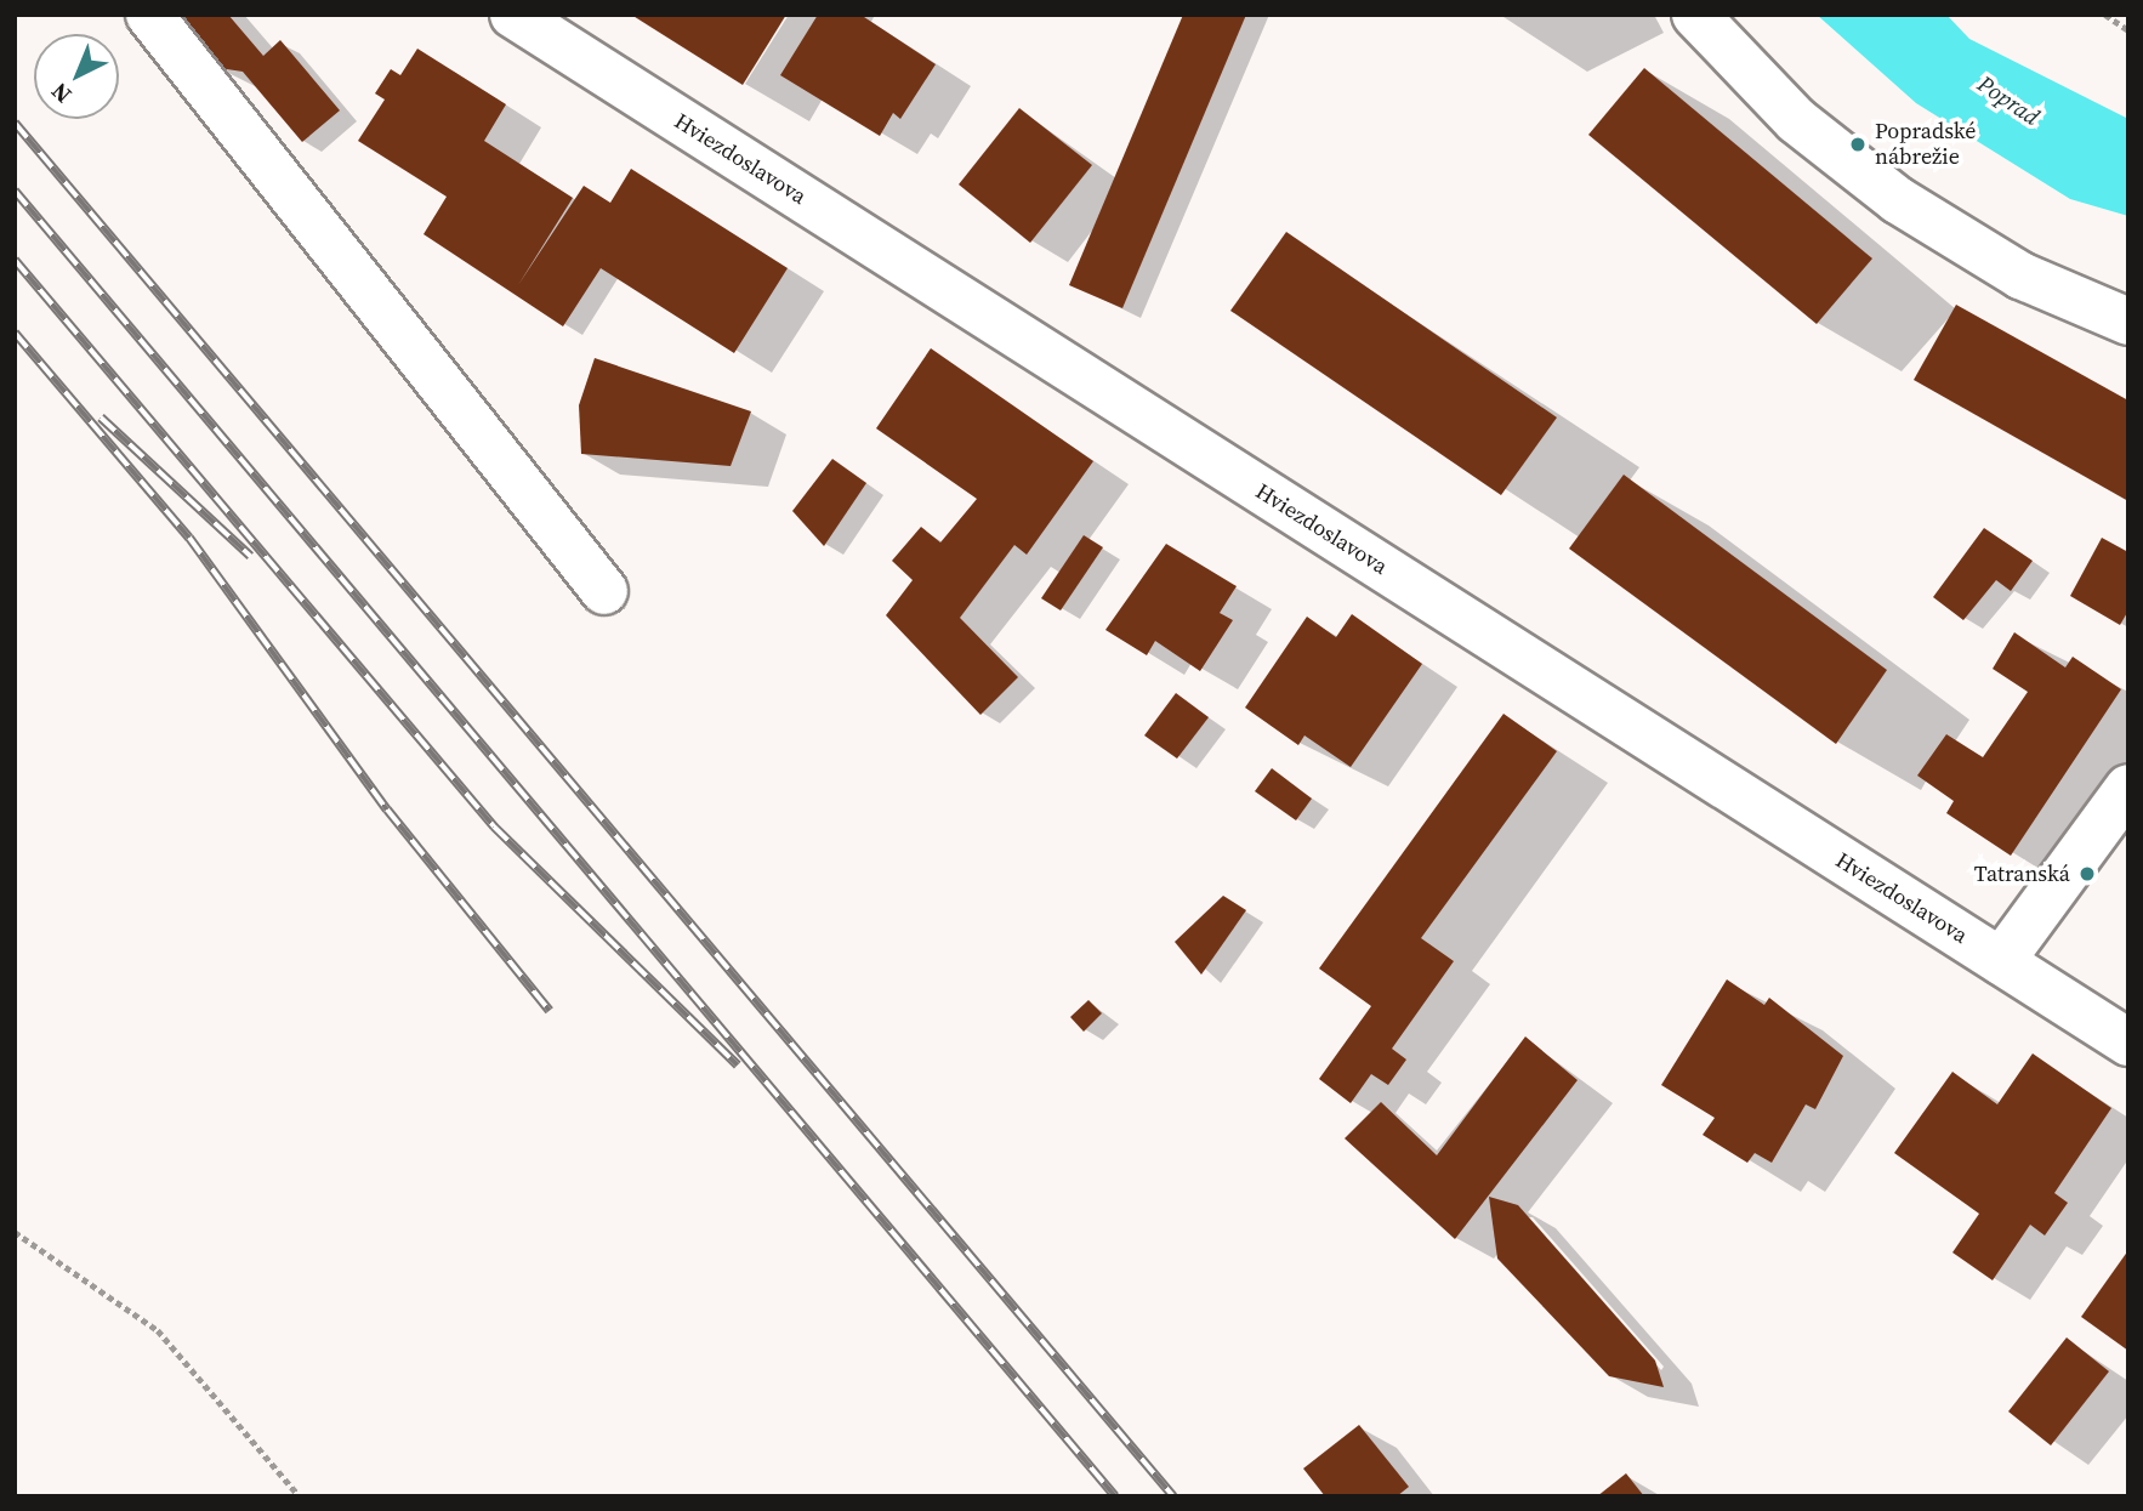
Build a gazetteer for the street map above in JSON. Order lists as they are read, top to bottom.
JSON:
{
  "streets": {
    "street": ["Hviezdoslavova"]
  },
  "water": ["Poprad"],
  "places": ["Popradské nábrežie", "Tatranská"],
  "north": "bottom left"
}
